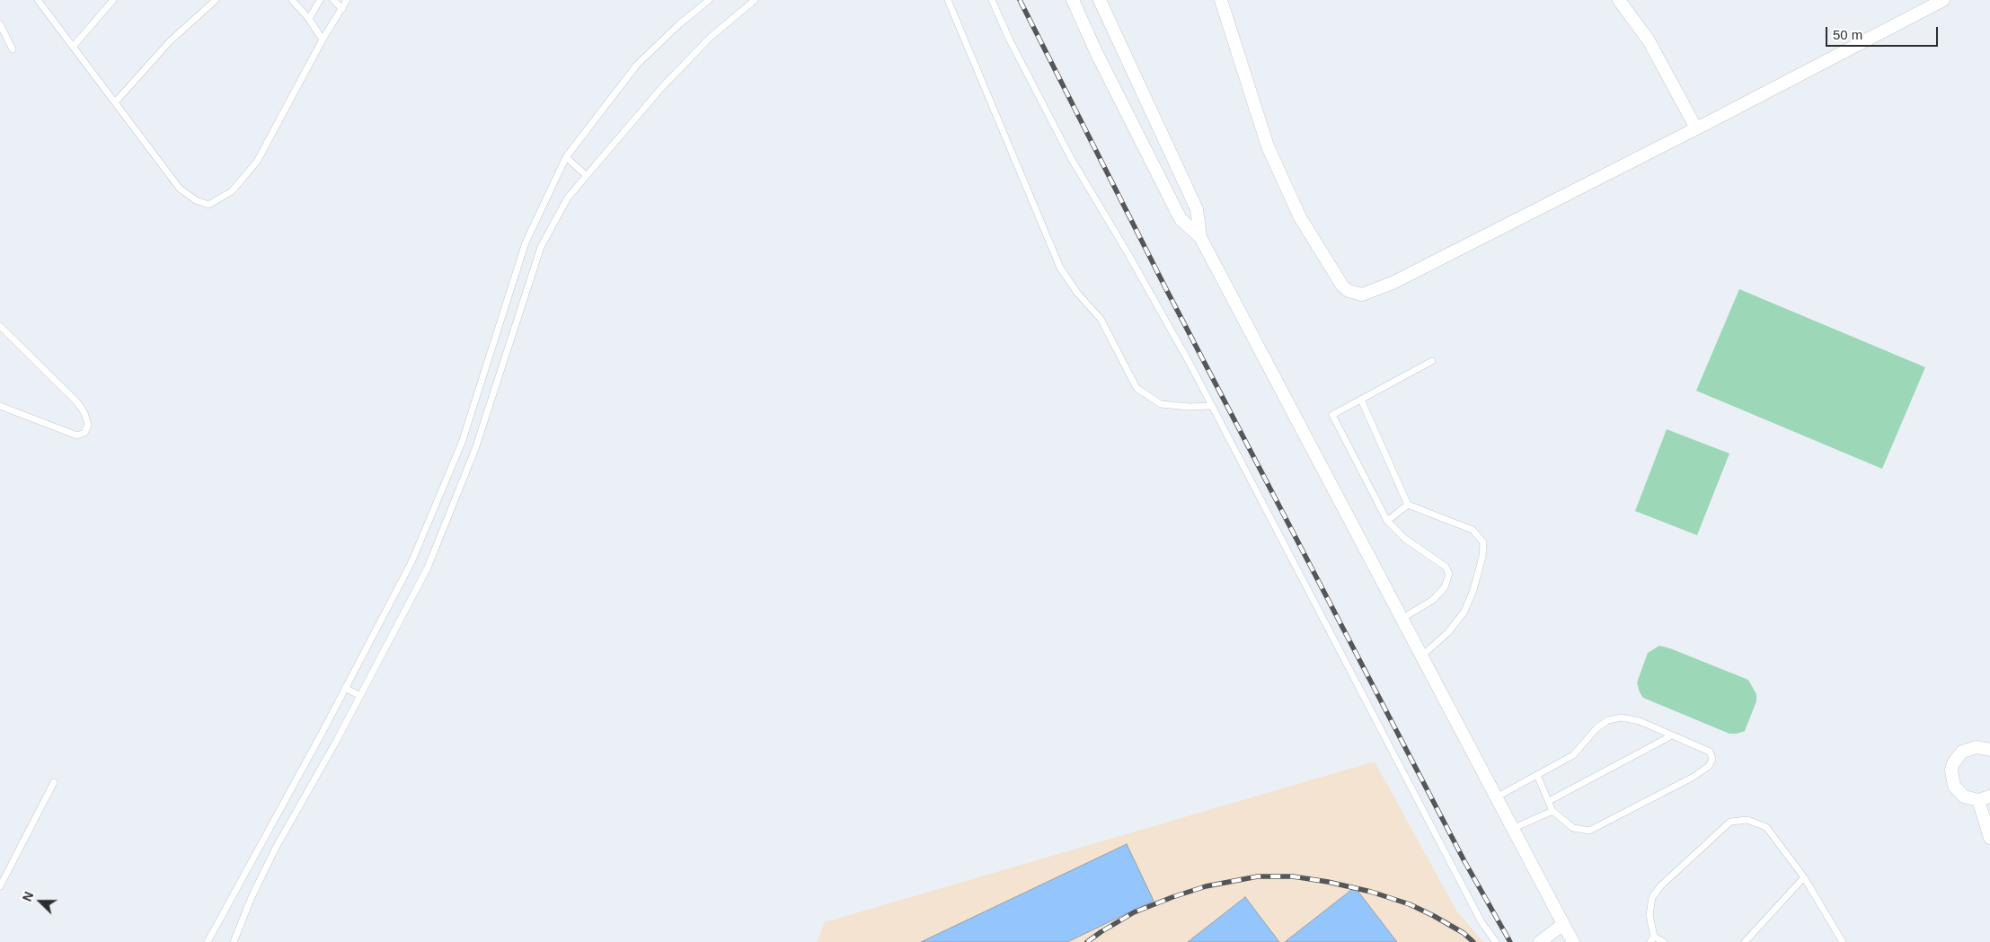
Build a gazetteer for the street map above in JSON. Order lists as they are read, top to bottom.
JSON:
{
  "scale_bar": "50 m",
  "north": "left"
}
